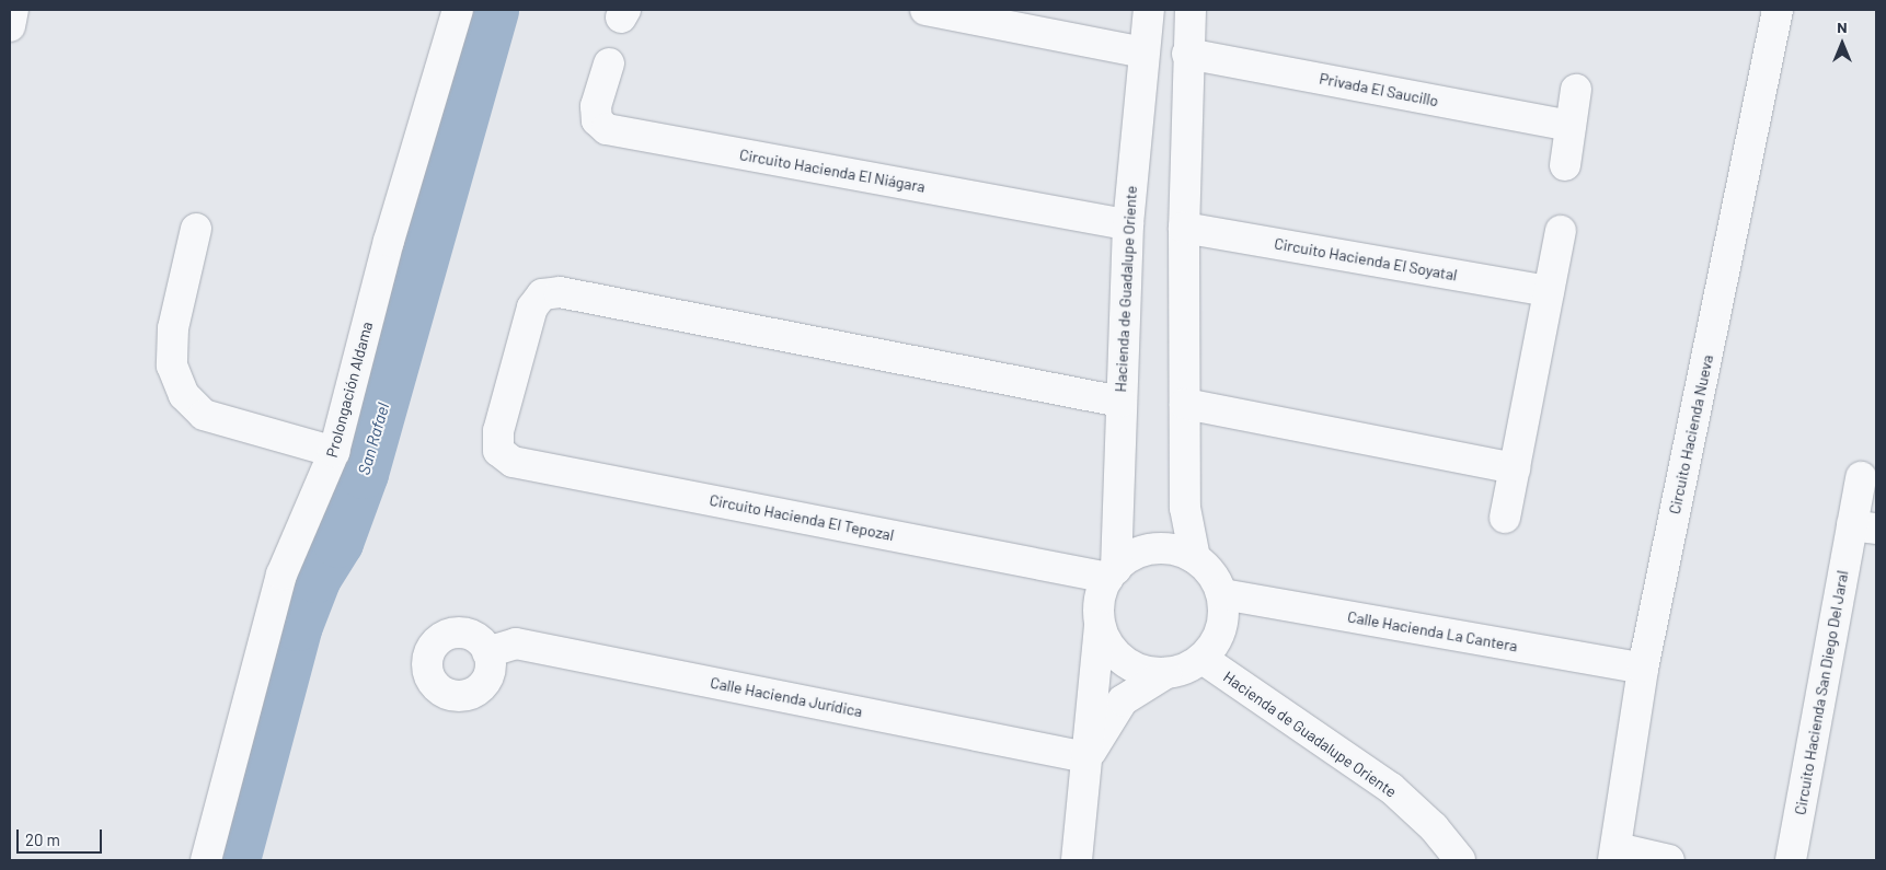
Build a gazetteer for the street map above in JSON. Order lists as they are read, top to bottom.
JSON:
{
  "streets": {
    "street": [
      "Privada El Saucillo",
      "Circuito Hacienda El Niágara",
      "Circuito Hacienda El Soyatal",
      "Hacienda de Guadalupe Oriente",
      "Prolongación Aldama",
      "Circuito Hacienda Nueva",
      "Circuito Hacienda El Tepozal",
      "Calle Hacienda La Cantera",
      "Circuito Hacienda San Diego Del Jaral",
      "Calle Hacienda Jurídica"
    ]
  },
  "crossings": [
    ["Circuito Hacienda El Niágara", "Hacienda de Guadalupe Oriente"],
    ["Hacienda de Guadalupe Oriente", "Circuito Hacienda El Tepozal"],
    ["Hacienda de Guadalupe Oriente", "Calle Hacienda La Cantera"],
    ["Circuito Hacienda Nueva", "Calle Hacienda La Cantera"],
    ["Circuito Hacienda El Tepozal", "Calle Hacienda La Cantera"]
  ],
  "water": ["San Rafael"],
  "scale_bar": "20 m",
  "north": "top"
}
